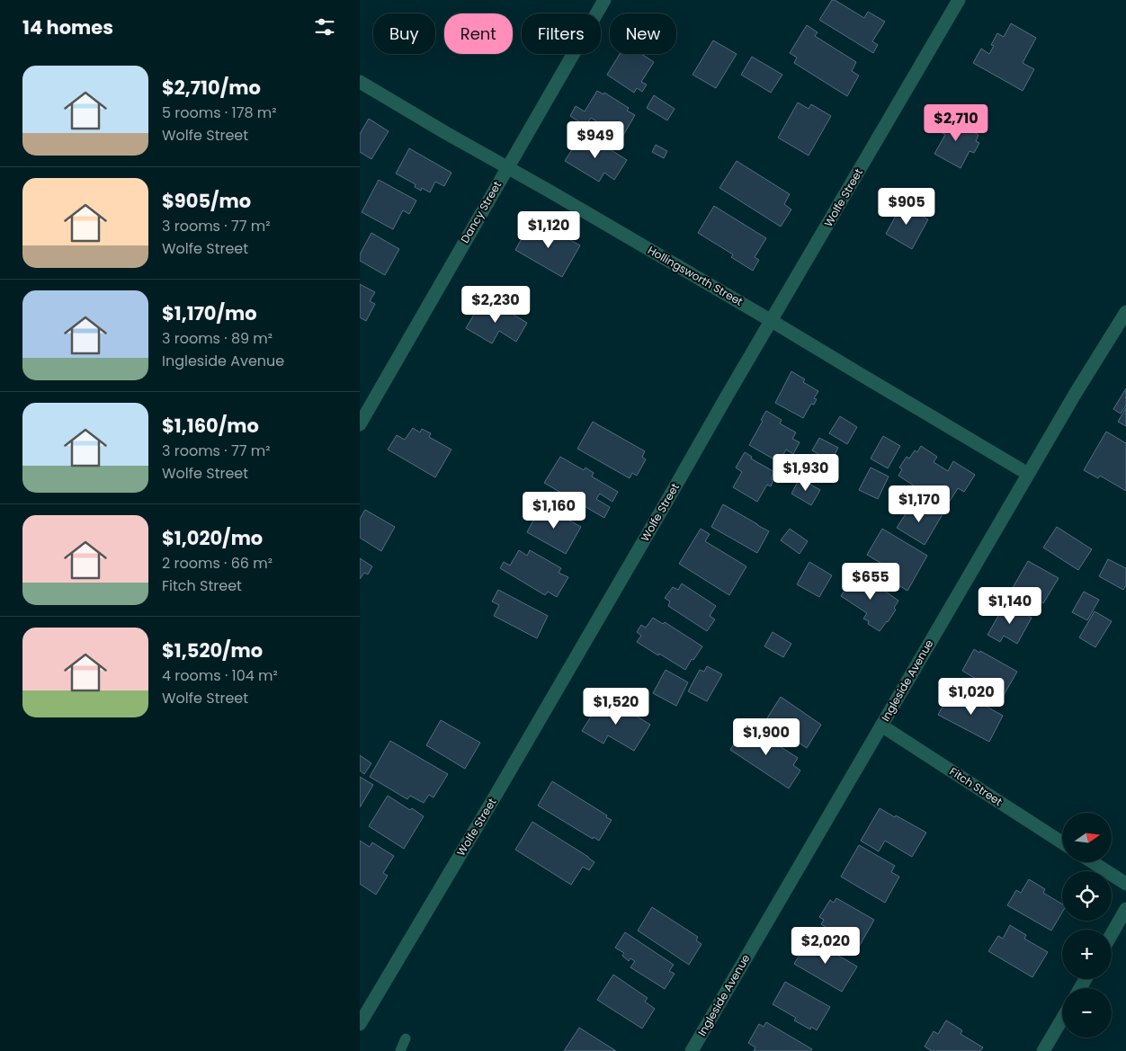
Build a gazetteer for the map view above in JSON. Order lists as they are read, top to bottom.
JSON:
{
  "streets": {
    "street": [
      "Wolfe Street",
      "Dancy Street",
      "Hollingsworth Street",
      "Ingleside Avenue",
      "Fitch Street"
    ]
  },
  "crossings": [
    ["Wolfe Street", "Hollingsworth Street"],
    ["Dancy Street", "Hollingsworth Street"],
    ["Hollingsworth Street", "Ingleside Avenue"],
    ["Ingleside Avenue", "Fitch Street"]
  ],
  "north": "right",
  "page": {
    "heading": "14 homes",
    "chip": [
      "Buy",
      "Rent",
      "Filters",
      "New"
    ],
    "list": [
      {
        "name": "$2,710/mo",
        "note": "5 rooms · 178 m² · Wolfe Street"
      },
      {
        "name": "$905/mo",
        "note": "3 rooms · 77 m² · Wolfe Street"
      },
      {
        "name": "$1,170/mo",
        "note": "3 rooms · 89 m² · Ingleside Avenue"
      },
      {
        "name": "$1,160/mo",
        "note": "3 rooms · 77 m² · Wolfe Street"
      },
      {
        "name": "$1,020/mo",
        "note": "2 rooms · 66 m² · Fitch Street"
      },
      {
        "name": "$1,520/mo",
        "note": "4 rooms · 104 m² · Wolfe Street"
      }
    ],
    "price": [
      "$2,710",
      "$949",
      "$905",
      "$1,120",
      "$2,230",
      "$1,930",
      "$1,170",
      "$1,160",
      "$655",
      "$1,140",
      "$1,020",
      "$1,520",
      "$1,900",
      "$2,020"
    ],
    "map_buttons": ["+", "−"]
  }
}
